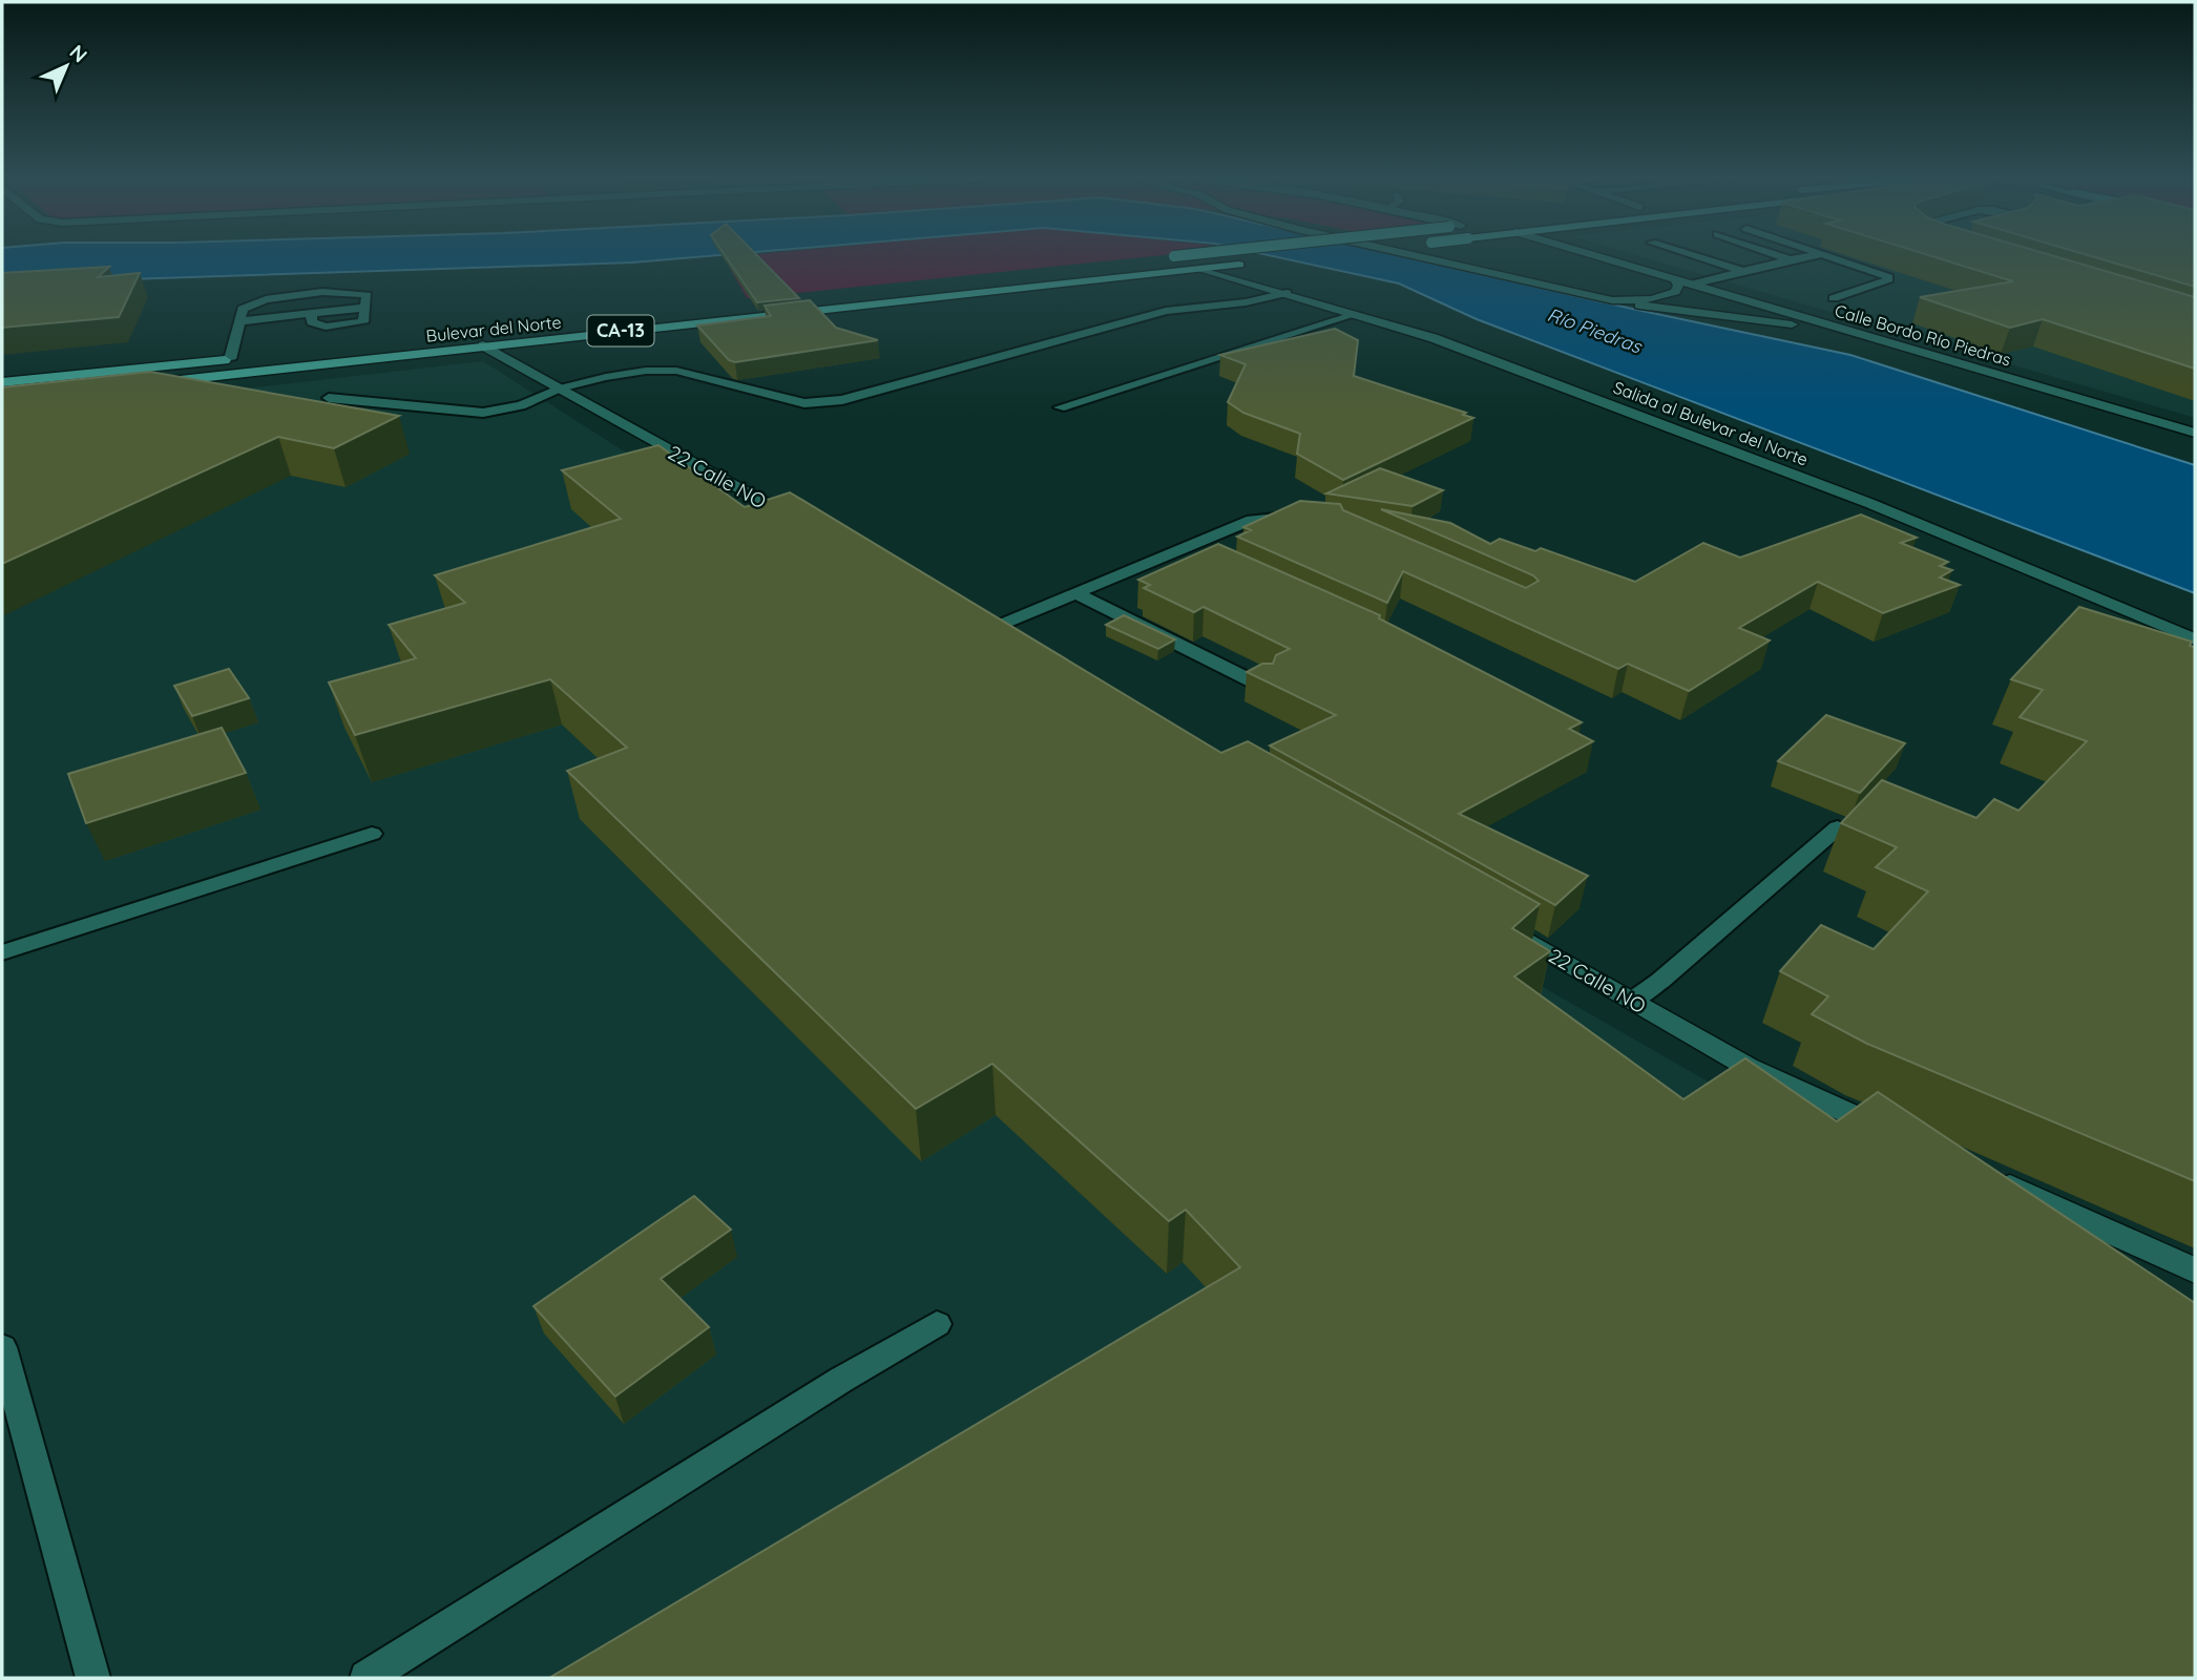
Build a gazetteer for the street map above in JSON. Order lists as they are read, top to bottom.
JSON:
{
  "streets": {
    "highway": ["Bulevar del Norte", "CA-13"],
    "street": ["Calle Bordo Río Piedras", "Salida al Bulevar del Norte", "22 Calle NO"]
  },
  "crossings": [
    ["Bulevar del Norte", "Salida al Bulevar del Norte"],
    ["Bulevar del Norte", "22 Calle NO"]
  ],
  "water": ["Río Piedras"],
  "north": "top right"
}
